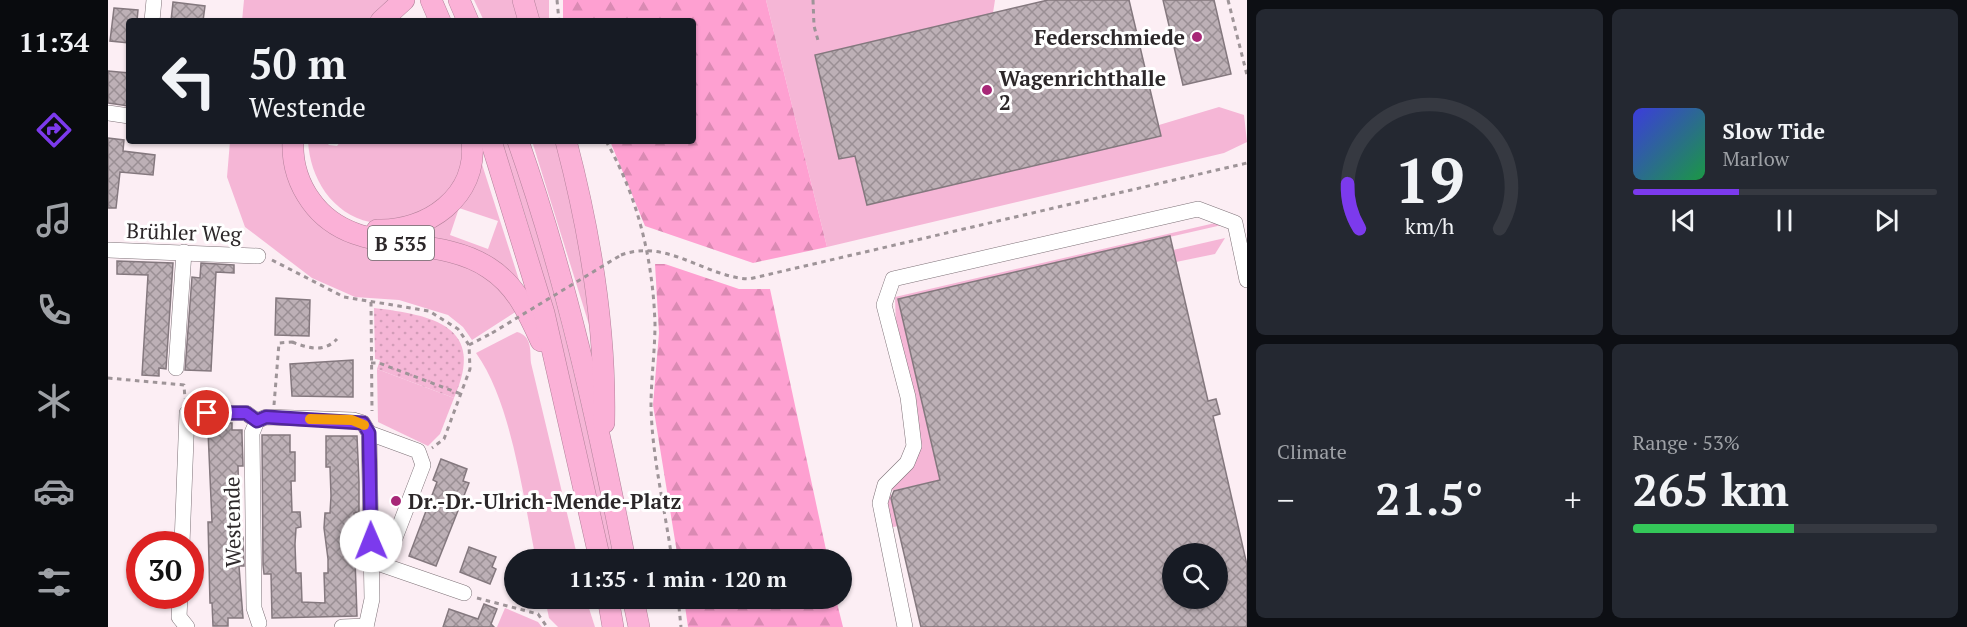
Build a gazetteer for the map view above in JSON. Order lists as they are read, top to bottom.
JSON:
{
  "streets": {
    "highway": ["B 535"],
    "street": ["Brühler Weg", "Westende"]
  },
  "places": ["Federschmiede", "Wagenrichthalle 2", "Dr.-Dr.-Ulrich-Mende-Platz"],
  "page": {
    "tabs": "11:34",
    "turn": ["50 m", "Westende"],
    "song": ["Slow Tide", "Marlow"],
    "tile": [
      "Climate",
      ["Range · 53%", "265 km"]
    ],
    "heat": ["−", "21.5°", "+"],
    "limit": "30",
    "trip": "11:35 · 1 min · 120 m",
    "gauge": ["19", "km/h"]
  }
}
